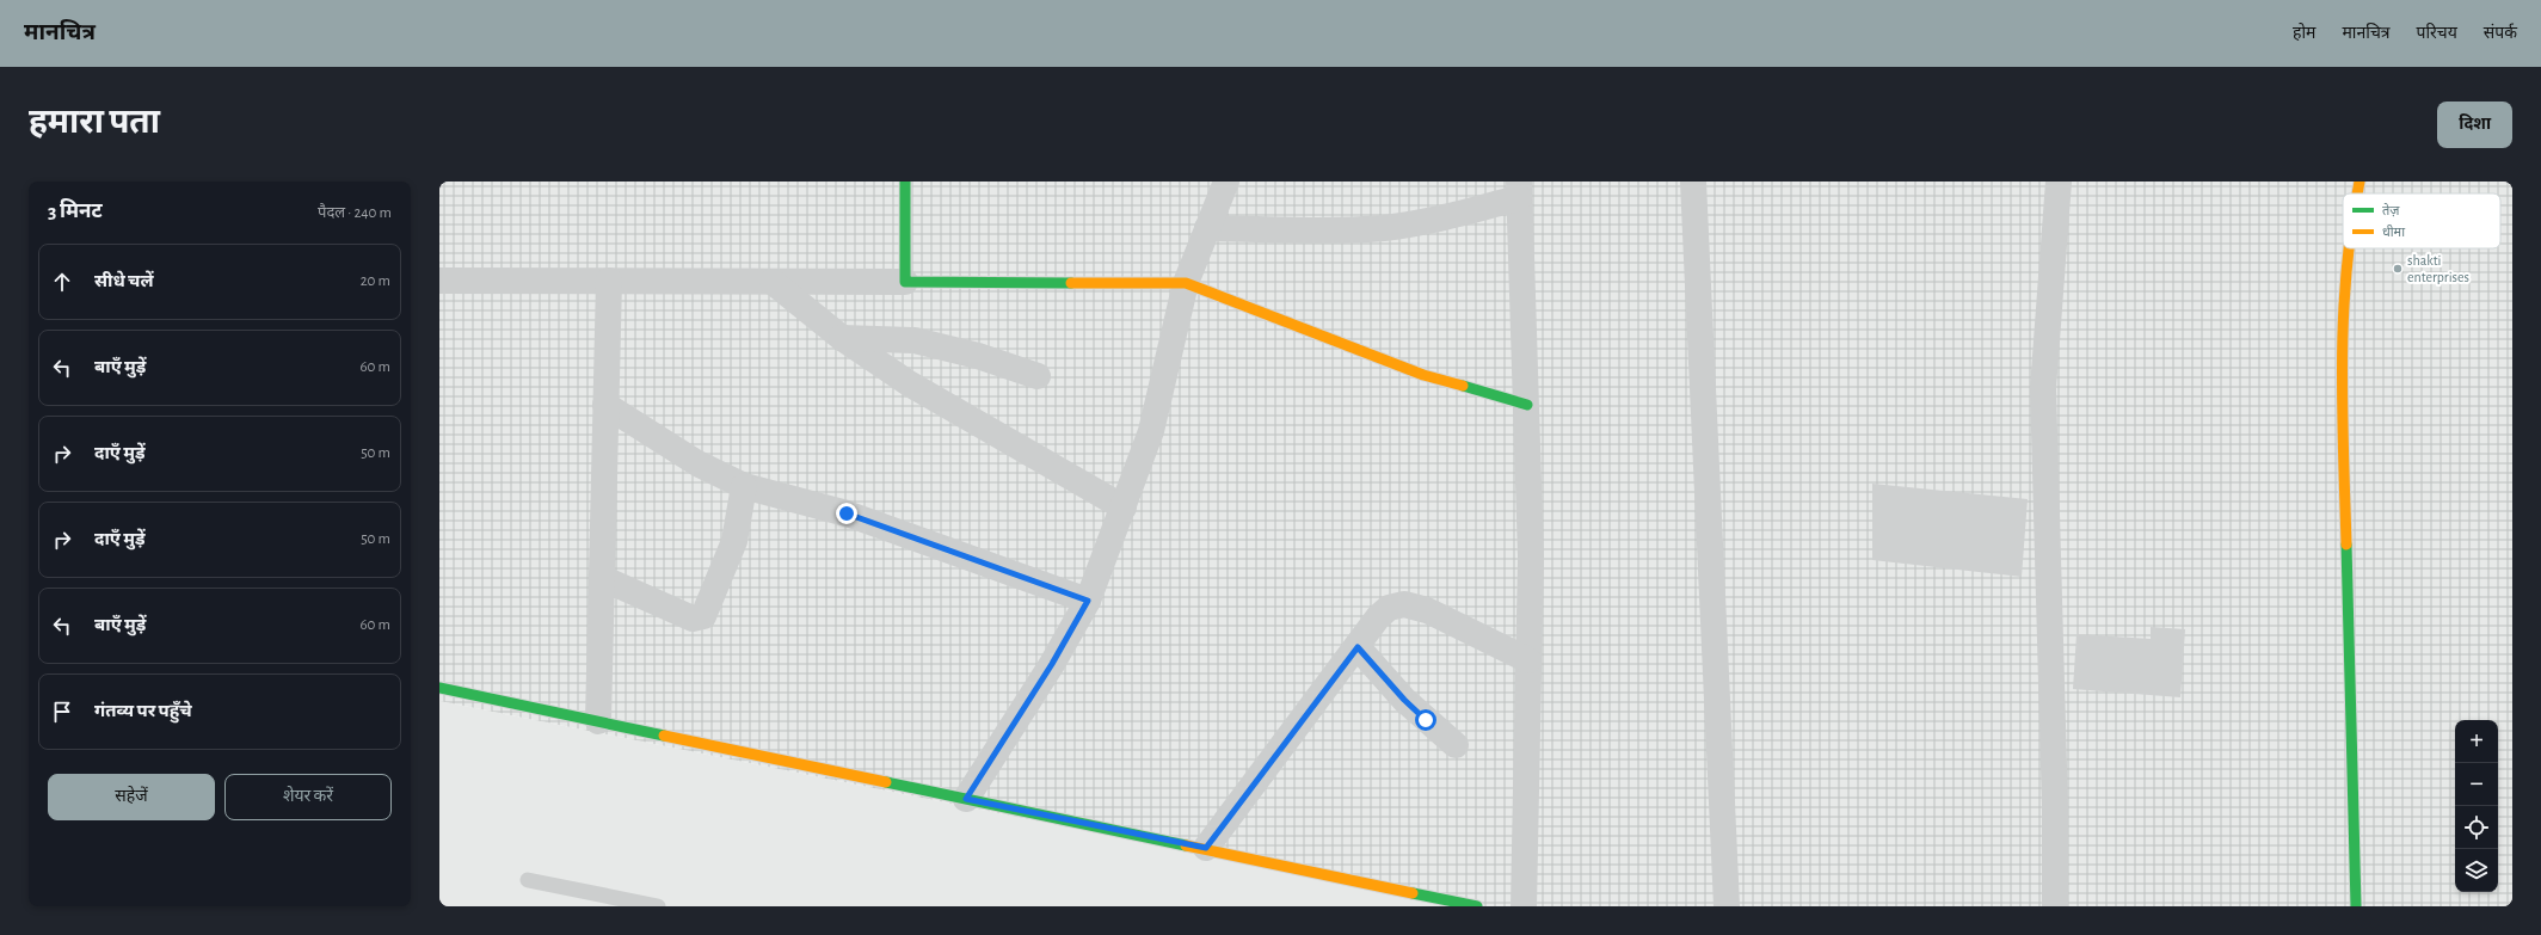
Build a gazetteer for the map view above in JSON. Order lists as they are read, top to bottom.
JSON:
{
  "places": ["shakti enterprises"],
  "legend": ["तेज़", "धीमा"],
  "page": {
    "header": "मानचित्र",
    "nav": [
      "होम",
      "मानचित्र",
      "परिचय",
      "संपर्क"
    ],
    "buttons": [
      "दिशा",
      ["सहेजें", "शेयर करें"]
    ],
    "title": "हमारा पता",
    "heading": ["3 मिनट", "पैदल · 240 m"],
    "list": [
      ["सीधे चलें", "20 m"],
      ["बाएँ मुड़ें", "60 m"],
      ["दाएँ मुड़ें", "50 m"],
      ["दाएँ मुड़ें", "50 m"],
      ["बाएँ मुड़ें", "60 m"],
      "गंतव्य पर पहुँचे"
    ],
    "map_buttons": ["+", "−"]
  }
}
